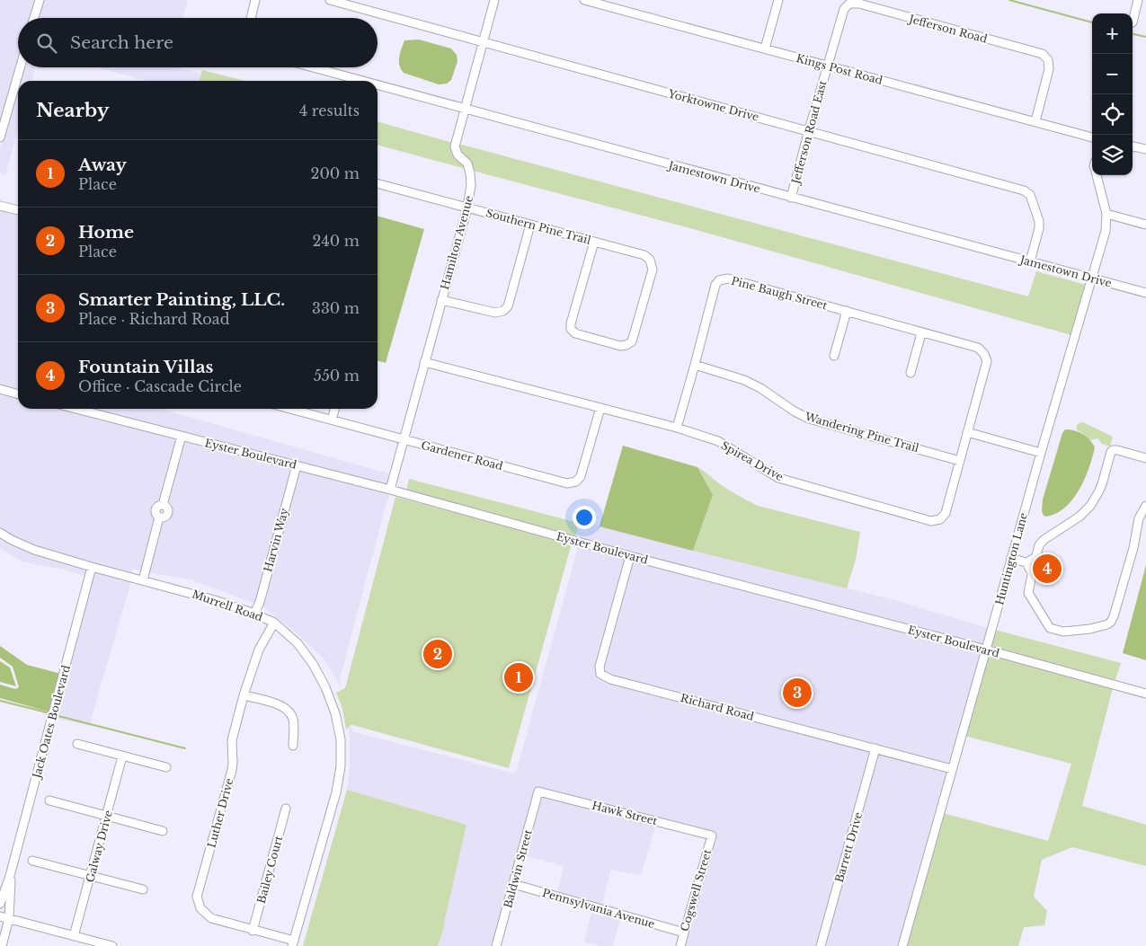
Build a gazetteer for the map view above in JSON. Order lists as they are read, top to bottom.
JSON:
{
  "streets": {
    "street": [
      "Jefferson Road",
      "Kings Post Road",
      "Yorktowne Drive",
      "Jefferson Road East",
      "Jamestown Drive",
      "Southern Pine Trail",
      "Hamilton Avenue",
      "Pine Baugh Street",
      "Wandering Pine Trail",
      "Eyster Boulevard",
      "Gardener Road",
      "Spirea Drive",
      "Harvin Way",
      "Huntington Lane",
      "Murrell Road",
      "Richard Road",
      "Jack Oates Boulevard",
      "Luther Drive",
      "Hawk Street",
      "Galway Drive",
      "Barrett Drive",
      "Baldwin Street",
      "Bailey Court",
      "Cogswell Street",
      "Pennsylvania Avenue"
    ]
  },
  "crossings": [
    ["Jefferson Road", "Kings Post Road"],
    ["Jefferson Road", "Jefferson Road East"],
    ["Kings Post Road", "Jefferson Road East"],
    ["Yorktowne Drive", "Jefferson Road East"],
    ["Yorktowne Drive", "Jamestown Drive"],
    ["Yorktowne Drive", "Hamilton Avenue"],
    ["Jefferson Road East", "Jamestown Drive"],
    ["Jamestown Drive", "Hamilton Avenue"],
    ["Jamestown Drive", "Huntington Lane"],
    ["Southern Pine Trail", "Hamilton Avenue"],
    ["Hamilton Avenue", "Eyster Boulevard"],
    ["Hamilton Avenue", "Gardener Road"],
    ["Hamilton Avenue", "Spirea Drive"],
    ["Pine Baugh Street", "Wandering Pine Trail"],
    ["Pine Baugh Street", "Spirea Drive"],
    ["Wandering Pine Trail", "Spirea Drive"],
    ["Eyster Boulevard", "Harvin Way"],
    ["Eyster Boulevard", "Huntington Lane"],
    ["Eyster Boulevard", "Richard Road"],
    ["Gardener Road", "Spirea Drive"],
    ["Harvin Way", "Murrell Road"],
    ["Huntington Lane", "Richard Road"],
    ["Murrell Road", "Jack Oates Boulevard"],
    ["Murrell Road", "Luther Drive"],
    ["Richard Road", "Barrett Drive"],
    ["Luther Drive", "Bailey Court"],
    ["Hawk Street", "Baldwin Street"],
    ["Hawk Street", "Cogswell Street"],
    ["Baldwin Street", "Pennsylvania Avenue"],
    ["Cogswell Street", "Pennsylvania Avenue"]
  ],
  "page": {
    "map_buttons": ["+", "−"],
    "search": "Search here",
    "heading": ["Nearby", "4 results"],
    "list": [
      {
        "mark": "1",
        "name": "Away",
        "note": "Place",
        "value": "200 m"
      },
      {
        "mark": "2",
        "name": "Home",
        "note": "Place",
        "value": "240 m"
      },
      {
        "mark": "3",
        "name": "Smarter Painting, LLC.",
        "note": "Place · Richard Road",
        "value": "330 m"
      },
      {
        "mark": "4",
        "name": "Fountain Villas",
        "note": "Office · Cascade Circle",
        "value": "550 m"
      }
    ],
    "pins": [
      "4",
      "2",
      "1",
      "3"
    ]
  }
}
